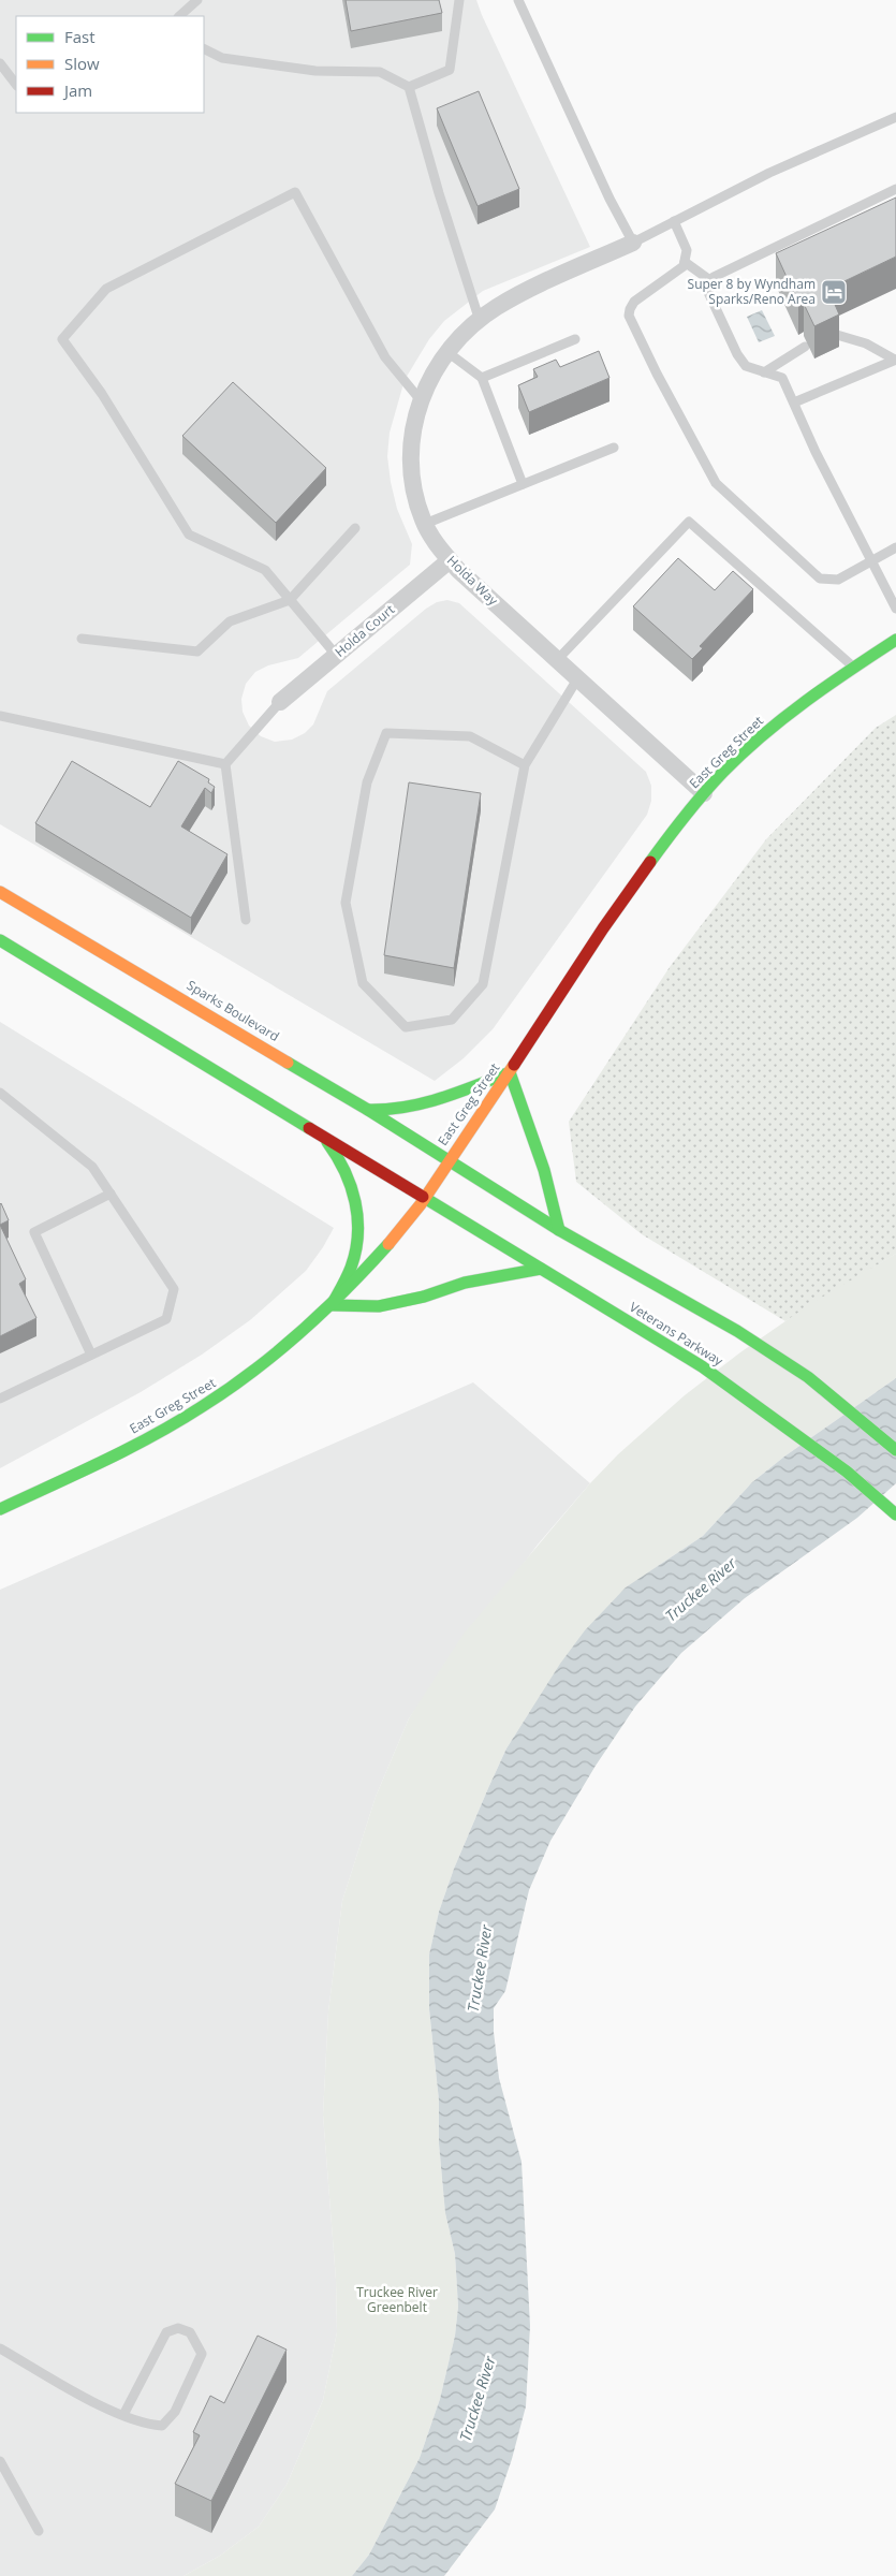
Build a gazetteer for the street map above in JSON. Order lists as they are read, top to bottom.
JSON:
{
  "streets": {
    "main road": ["East Greg Street", "Sparks Boulevard", "Veterans Parkway"],
    "street": ["Holda Way", "Holda Court"]
  },
  "crossings": [
    ["Holda Way", "Holda Court"],
    ["Holda Way", "East Greg Street"],
    ["East Greg Street", "Sparks Boulevard"],
    ["East Greg Street", "Veterans Parkway"]
  ],
  "water": ["Truckee River"],
  "parks": ["Truckee River Greenbelt"],
  "places": {
    "hotel": ["Super 8 by Wyndham Sparks/Reno Area"]
  },
  "legend": ["Fast", "Slow", "Jam"]
}
